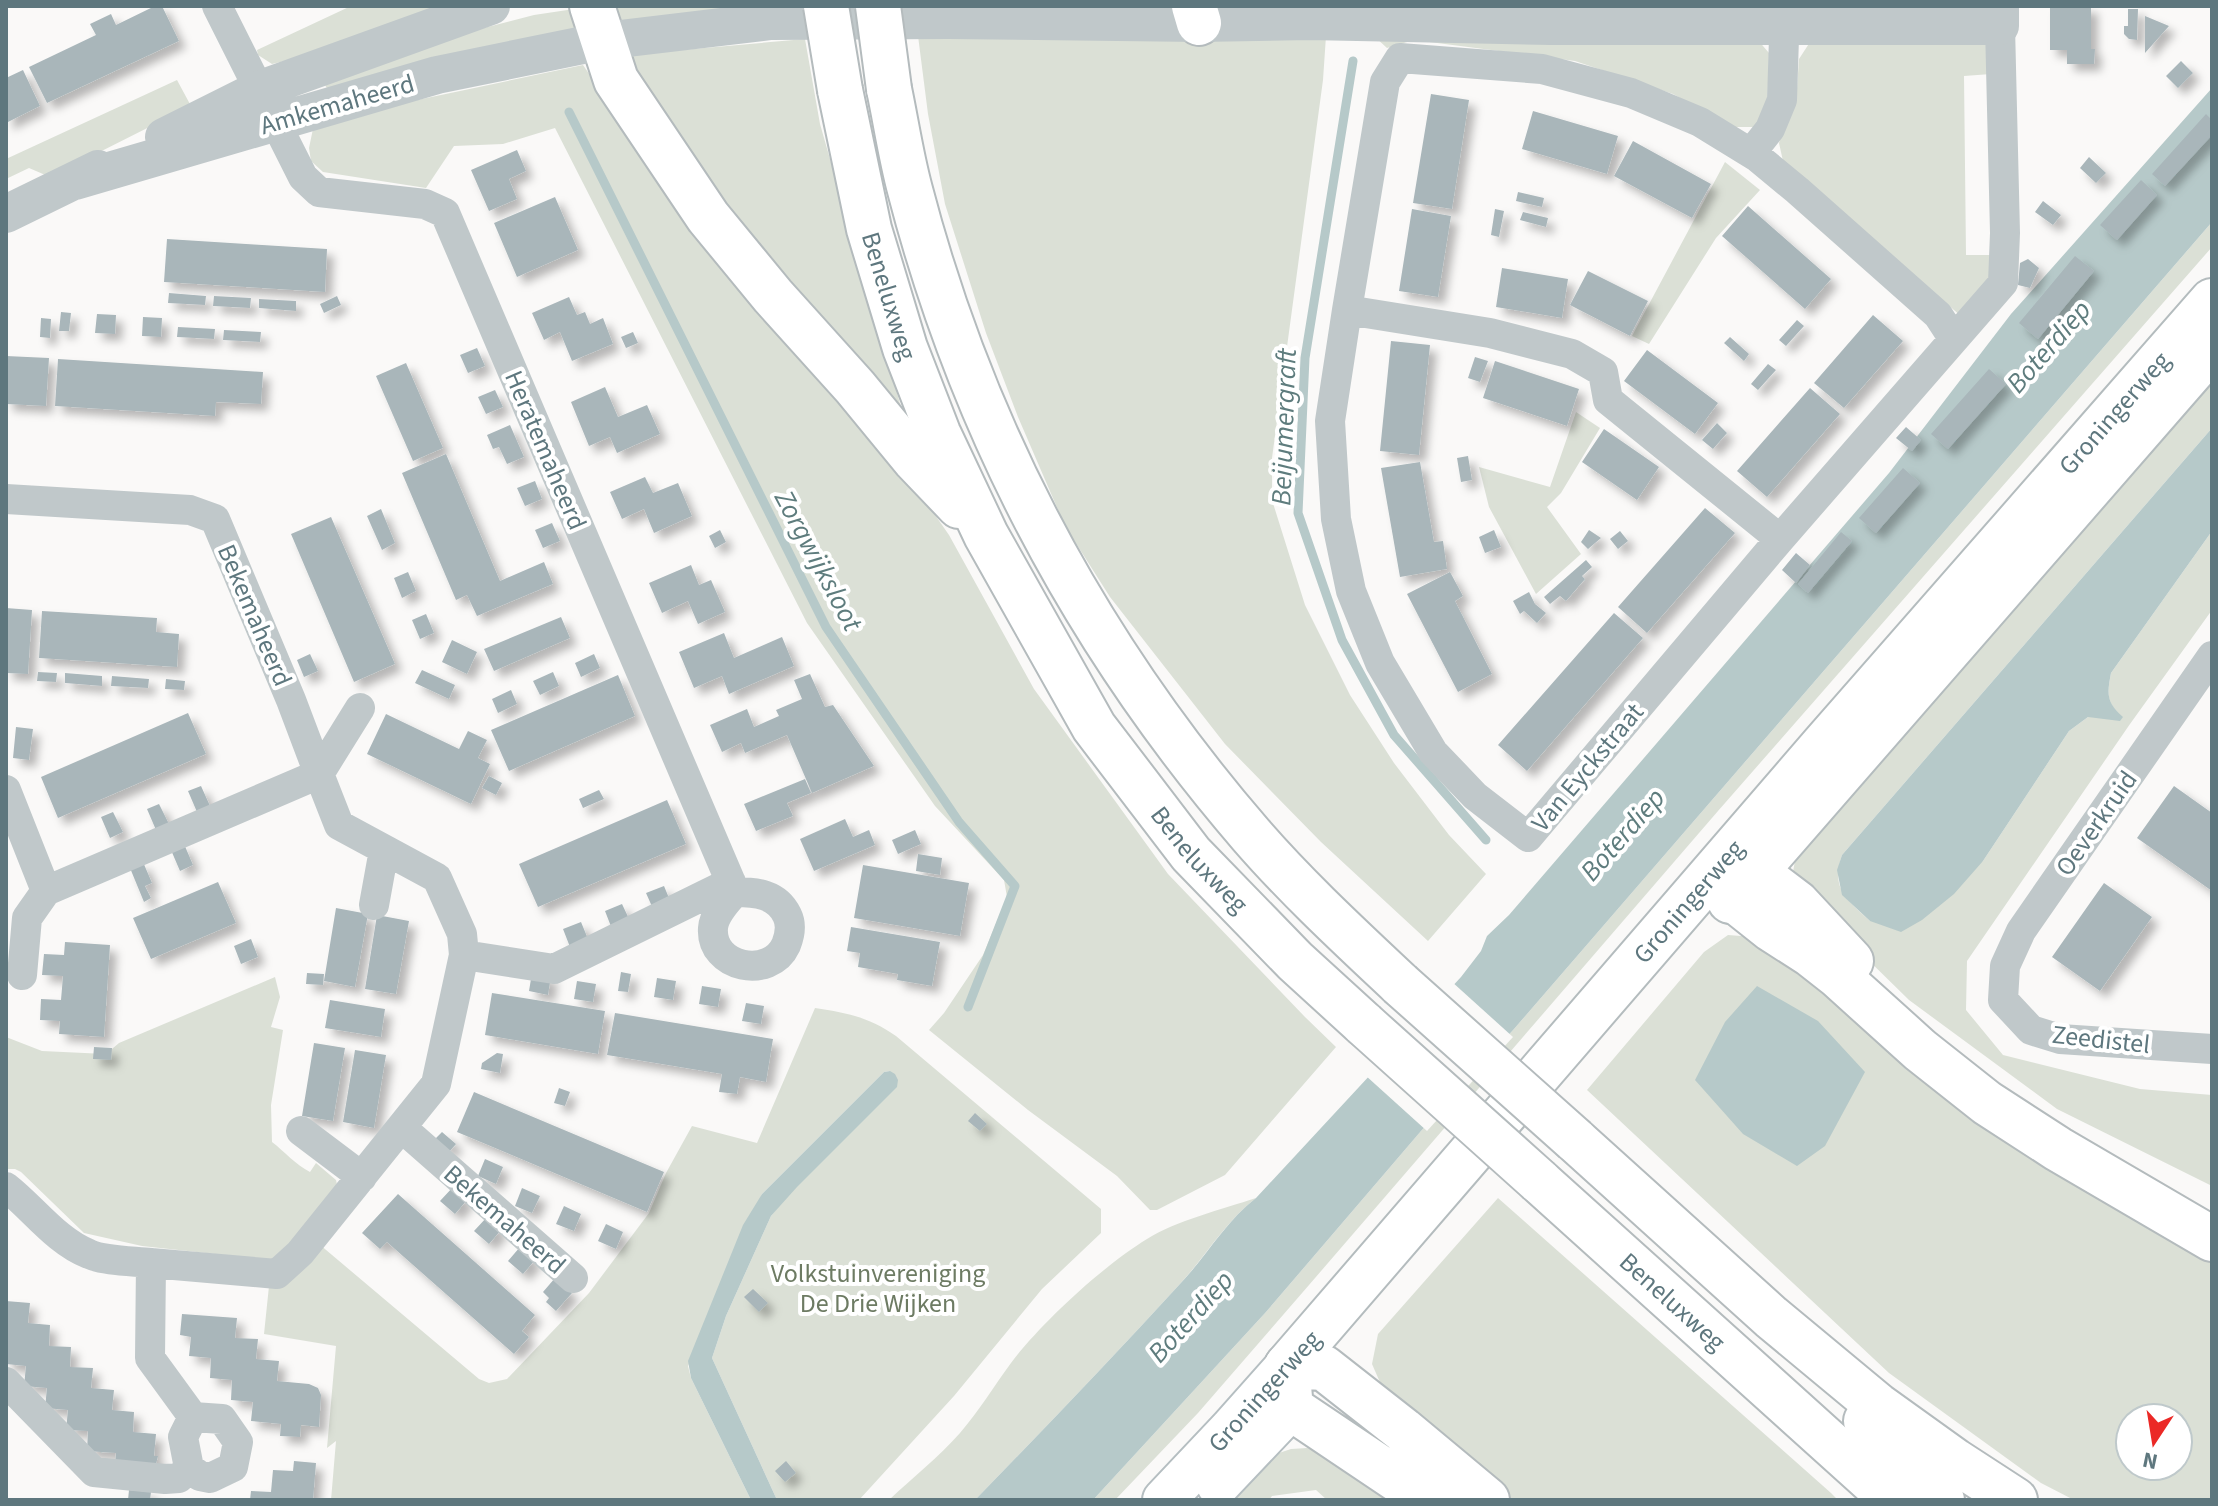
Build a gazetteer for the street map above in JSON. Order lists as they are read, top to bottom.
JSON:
{
  "streets": {
    "main road": ["Beneluxweg", "Groningerweg"],
    "street": [
      "Amkemaheerd",
      "Heratemaheerd",
      "Bekemaheerd",
      "Van Eyckstraat",
      "Oeverkruid",
      "Zeedistel"
    ]
  },
  "crossings": [
    ["Amkemaheerd", "Heratemaheerd"],
    ["Heratemaheerd", "Bekemaheerd"],
    ["Oeverkruid", "Zeedistel"]
  ],
  "water": ["Boterdiep", "Beijumergraft", "Zorgwijksloot"],
  "parks": ["Volkstuinvereniging De Drie Wijken"],
  "north": "bottom"
}
